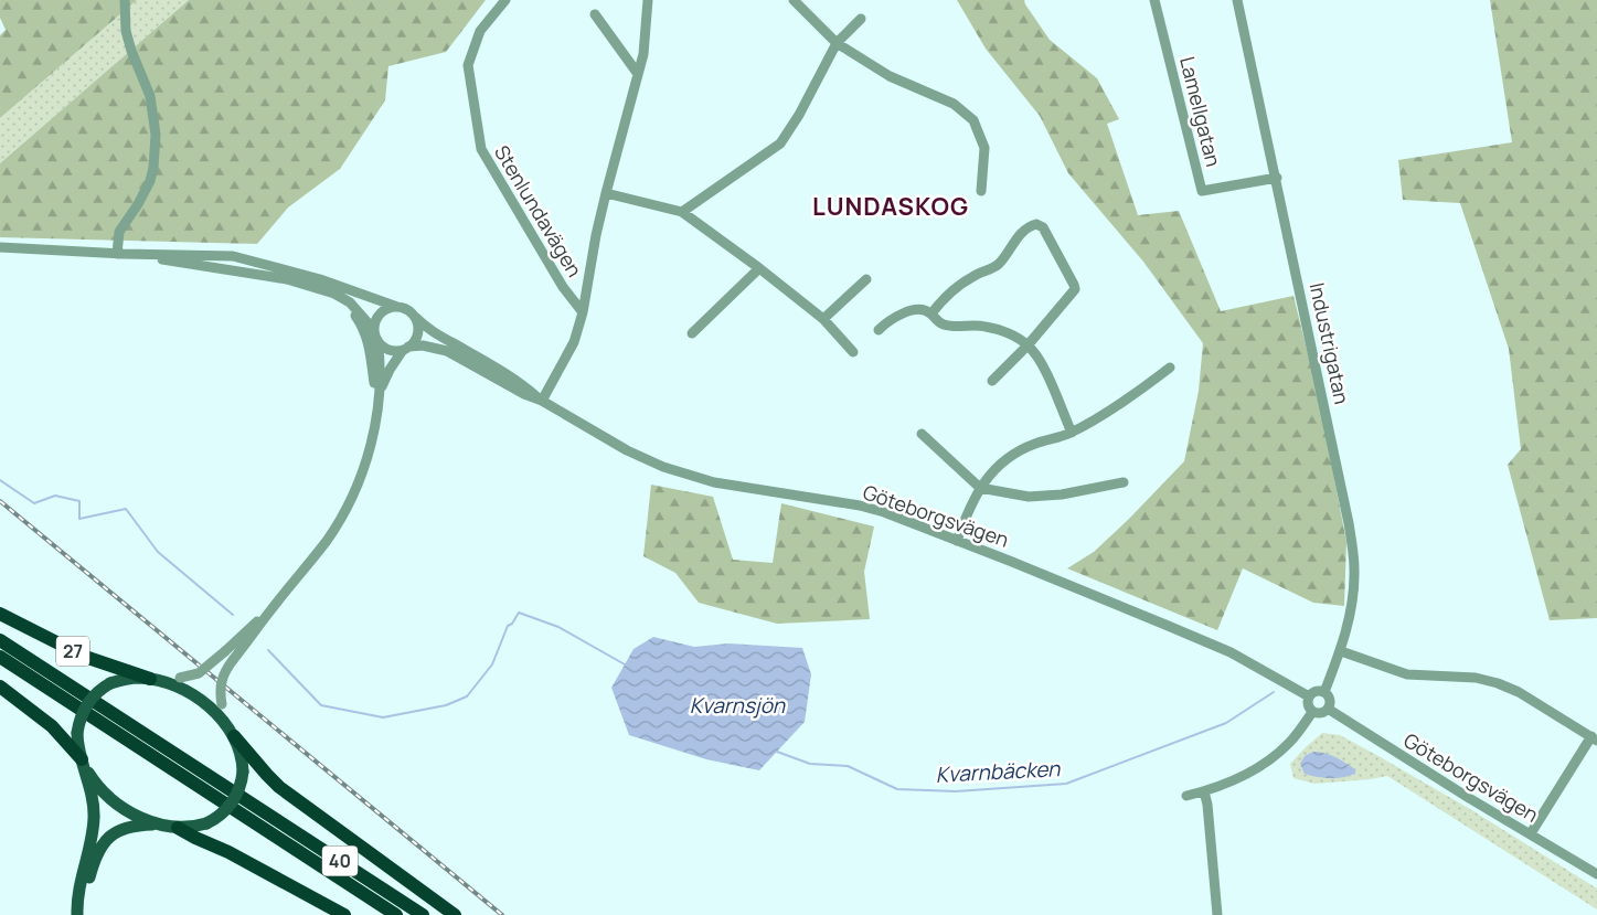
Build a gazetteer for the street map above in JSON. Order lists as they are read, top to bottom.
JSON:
{
  "streets": {
    "highway": ["27", "40"],
    "street": [
      "Lamellgatan",
      "Stenlundavägen",
      "Industrigatan",
      "Göteborgsvägen"
    ]
  },
  "crossings": [
    ["Lamellgatan", "Industrigatan"],
    ["Industrigatan", "Göteborgsvägen"]
  ],
  "districts": ["LUNDASKOG"],
  "water": ["Kvarnsjön", "Kvarnbäcken"]
}
